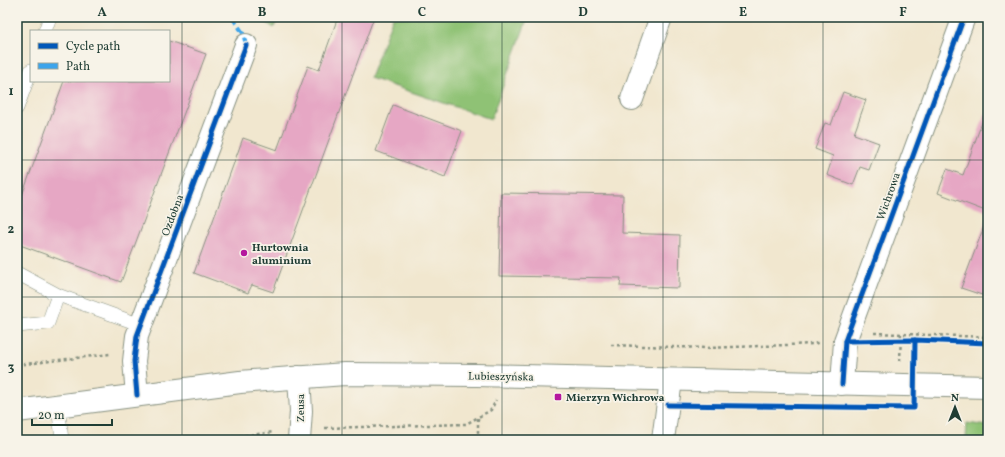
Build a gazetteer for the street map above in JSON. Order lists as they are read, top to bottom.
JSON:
{
  "streets": {
    "main road": [
      "Wichrowa",
      "Ozdobna",
      "Lubieszyńska",
      "Zeusa"
    ]
  },
  "crossings": [
    ["Wichrowa", "Lubieszyńska"],
    ["Ozdobna", "Lubieszyńska"],
    ["Lubieszyńska", "Zeusa"]
  ],
  "places": {
    "other": ["Hurtownia aluminium"],
    "transit": ["Mierzyn Wichrowa"]
  },
  "legend": ["Cycle path", "Path"],
  "scale_bar": "20 m",
  "north": "top",
  "grid": {
    "columns": [
      "A",
      "B",
      "C",
      "D",
      "E",
      "F"
    ],
    "rows": ["1", "2", "3"]
  }
}
